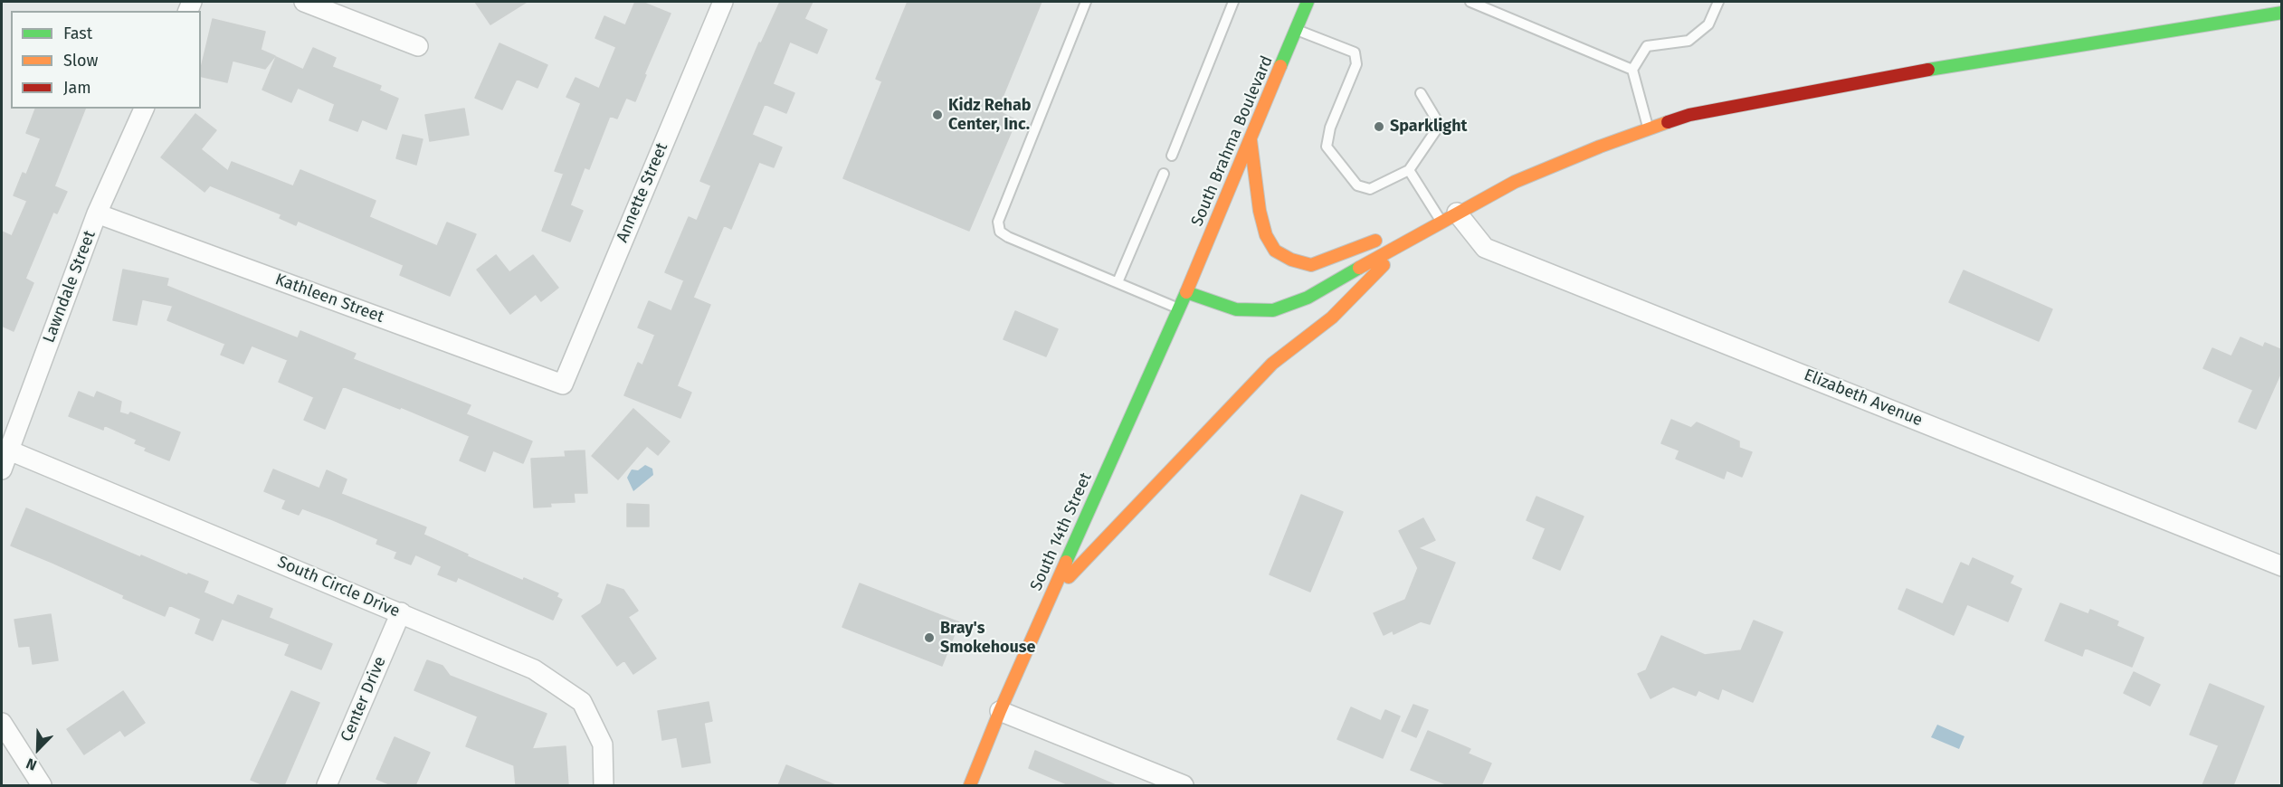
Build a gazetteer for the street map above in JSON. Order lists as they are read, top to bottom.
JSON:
{
  "streets": {
    "main road": ["South Brahma Boulevard", "South 14th Street"],
    "street": [
      "Annette Street",
      "Lawndale Street",
      "Kathleen Street",
      "Elizabeth Avenue",
      "South Circle Drive",
      "Center Drive"
    ]
  },
  "crossings": [
    ["South Brahma Boulevard", "South 14th Street"],
    ["Annette Street", "Kathleen Street"],
    ["Lawndale Street", "Kathleen Street"],
    ["Lawndale Street", "South Circle Drive"],
    ["South Circle Drive", "Center Drive"]
  ],
  "places": ["Kidz Rehab Center, Inc.", "Sparklight", "Bray's Smokehouse"],
  "legend": ["Fast", "Slow", "Jam"],
  "north": "bottom left"
}
